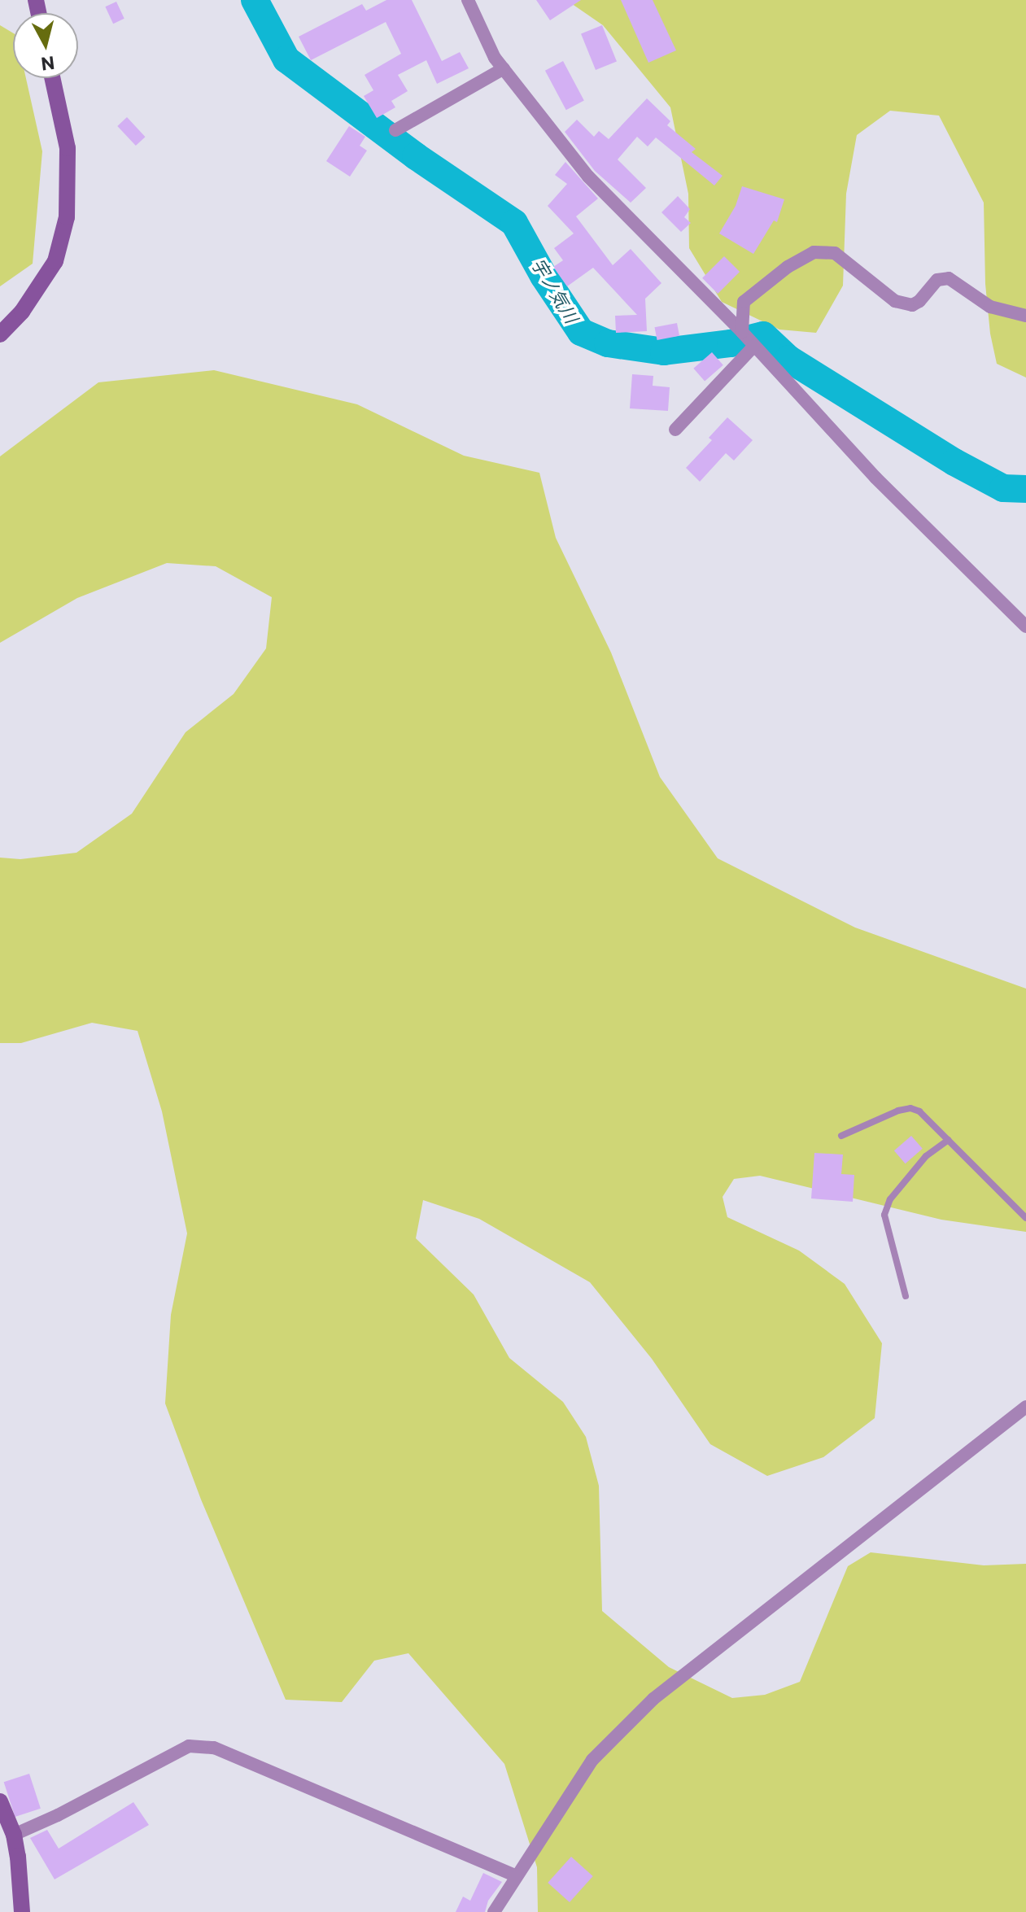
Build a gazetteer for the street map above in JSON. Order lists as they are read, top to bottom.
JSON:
{
  "water": ["宇ノ気川"],
  "north": "bottom"
}
